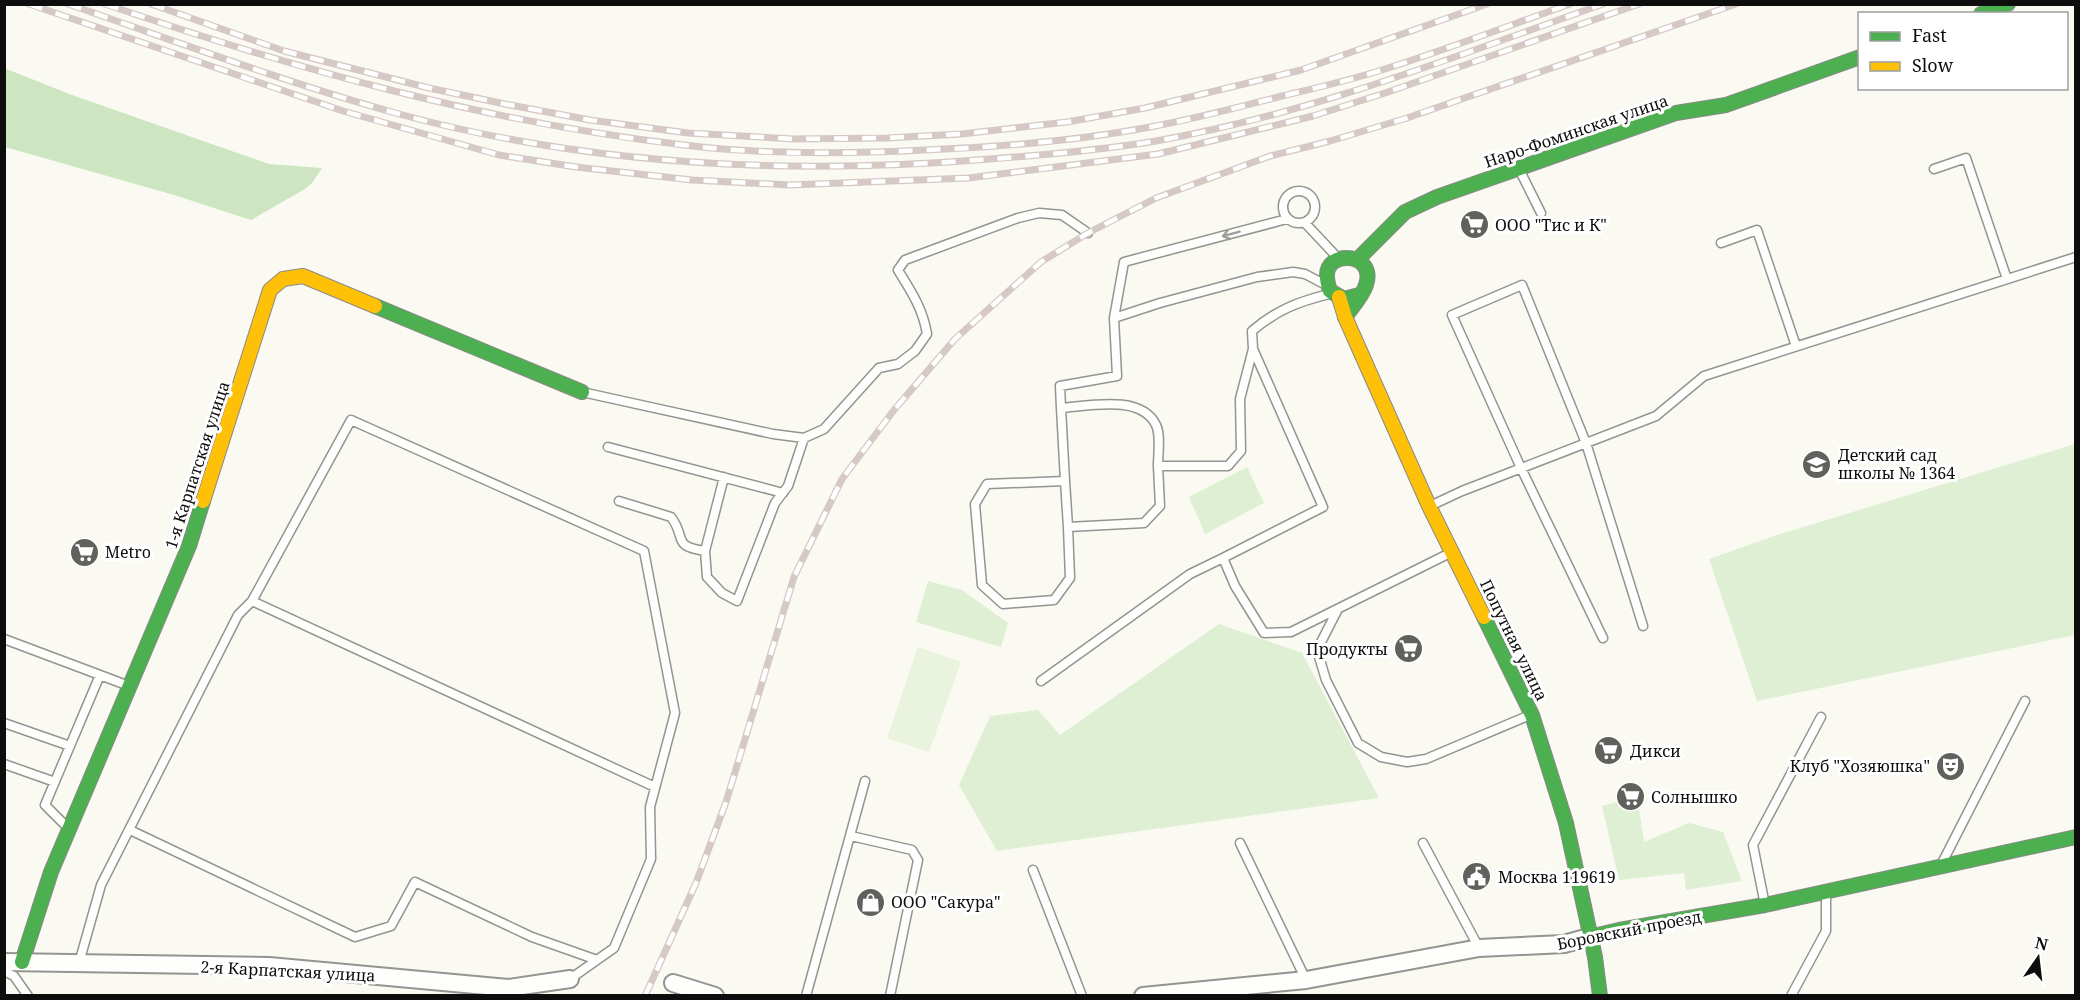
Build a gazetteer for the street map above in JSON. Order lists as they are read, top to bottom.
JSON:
{
  "streets": {
    "street": [
      "Наро-Фоминская улица",
      "1-я Карпатская улица",
      "Попутная улица",
      "Боровский проезд",
      "2-я Карпатская улица"
    ]
  },
  "crossings": [
    ["Наро-Фоминская улица", "Попутная улица"],
    ["1-я Карпатская улица", "2-я Карпатская улица"],
    ["Попутная улица", "Боровский проезд"]
  ],
  "places": {
    "supermarket": [
      "ООО \"Тис и К\"",
      "Metro",
      "Продукты",
      "Дикси",
      "Солнышко"
    ],
    "school or university": ["Детский сад школы № 1364"],
    "theatre": ["Клуб \"Хозяюшка\""],
    "public building": ["Москва 119619"],
    "shop": ["ООО \"Сакура\""]
  },
  "legend": ["Fast", "Slow"],
  "north": "top"
}
